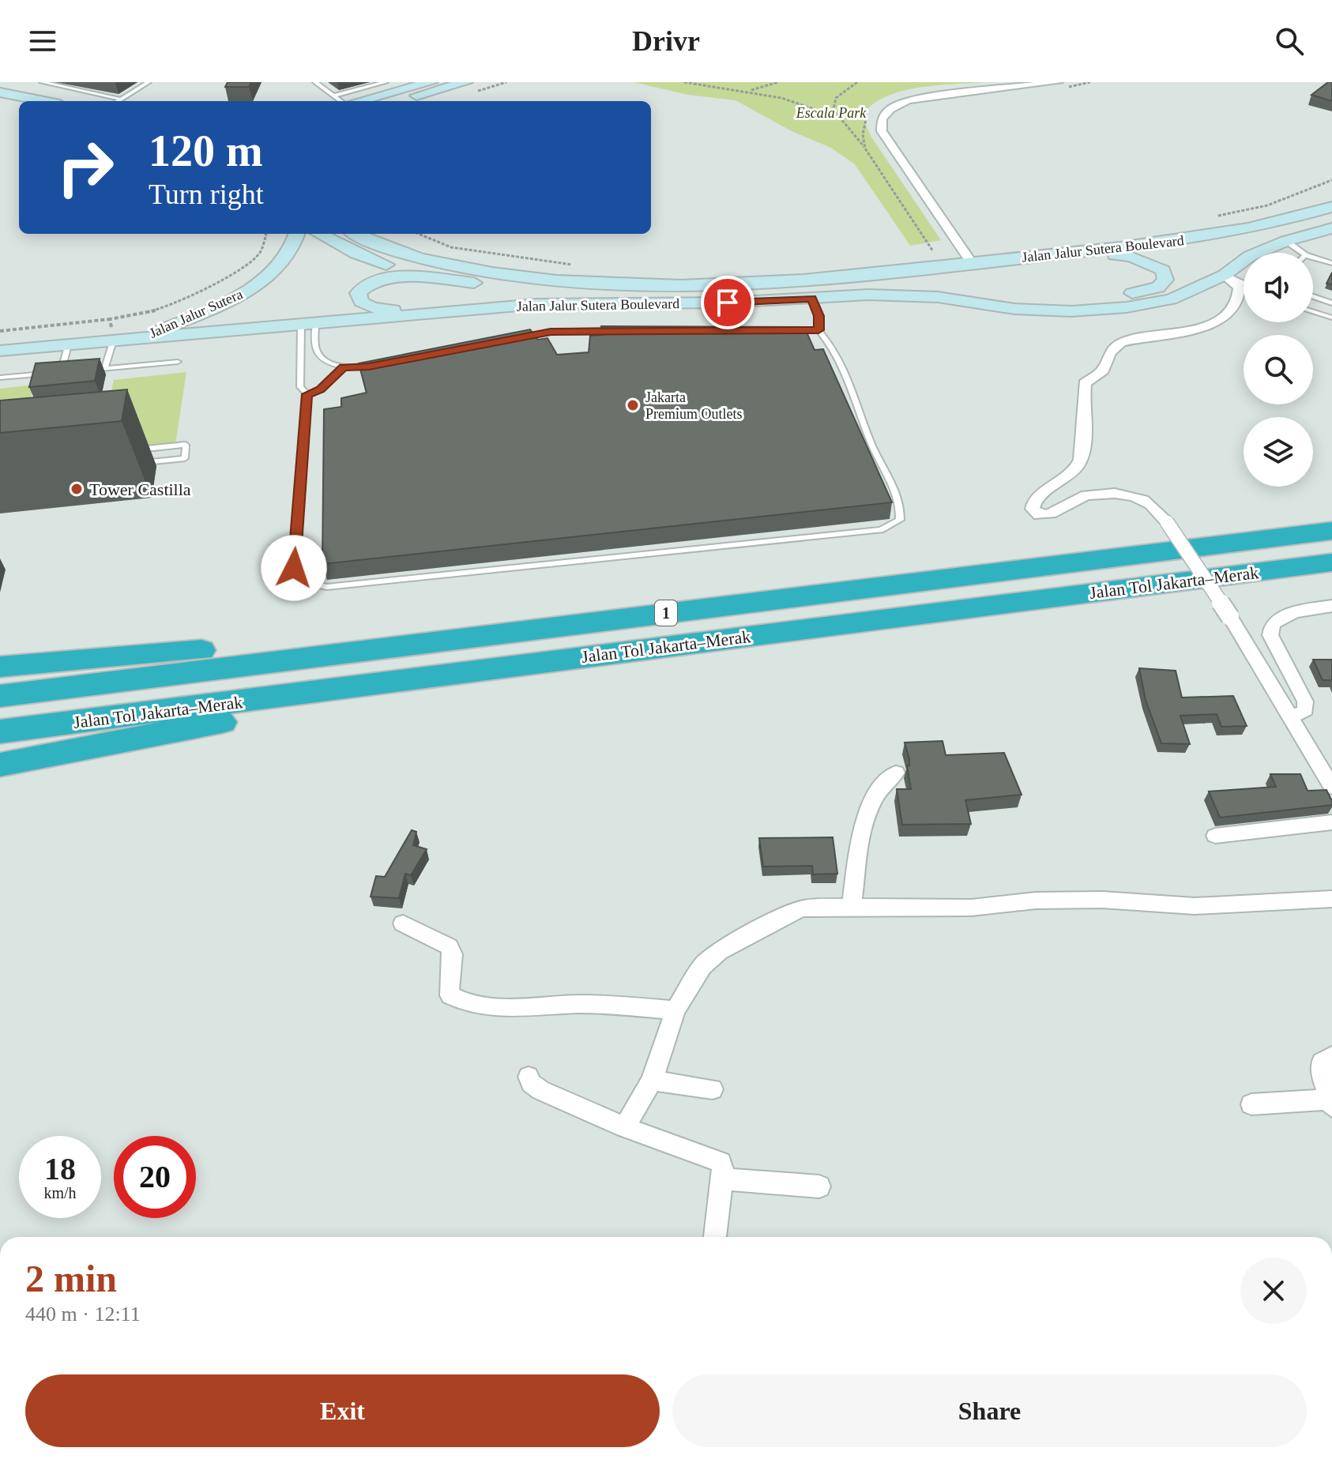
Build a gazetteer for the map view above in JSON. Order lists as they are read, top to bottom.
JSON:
{
  "streets": {
    "highway": ["Jalan Tol Jakarta–Merak", "1"],
    "main road": ["Jalan Jalur Sutera Boulevard", "Jalan Jalur Sutera"]
  },
  "crossings": [
    ["Jalan Jalur Sutera Boulevard", "Jalan Jalur Sutera"]
  ],
  "parks": ["Escala Park"],
  "places": ["Jakarta Premium Outlets", "Tower Castilla"],
  "page": {
    "header": "Drivr",
    "turn": ["120 m", "Turn right"],
    "speed": "18 km/h",
    "limit": "20",
    "heading": ["2 min", "440 m · 12:11"],
    "buttons": ["Exit", "Share"]
  }
}
